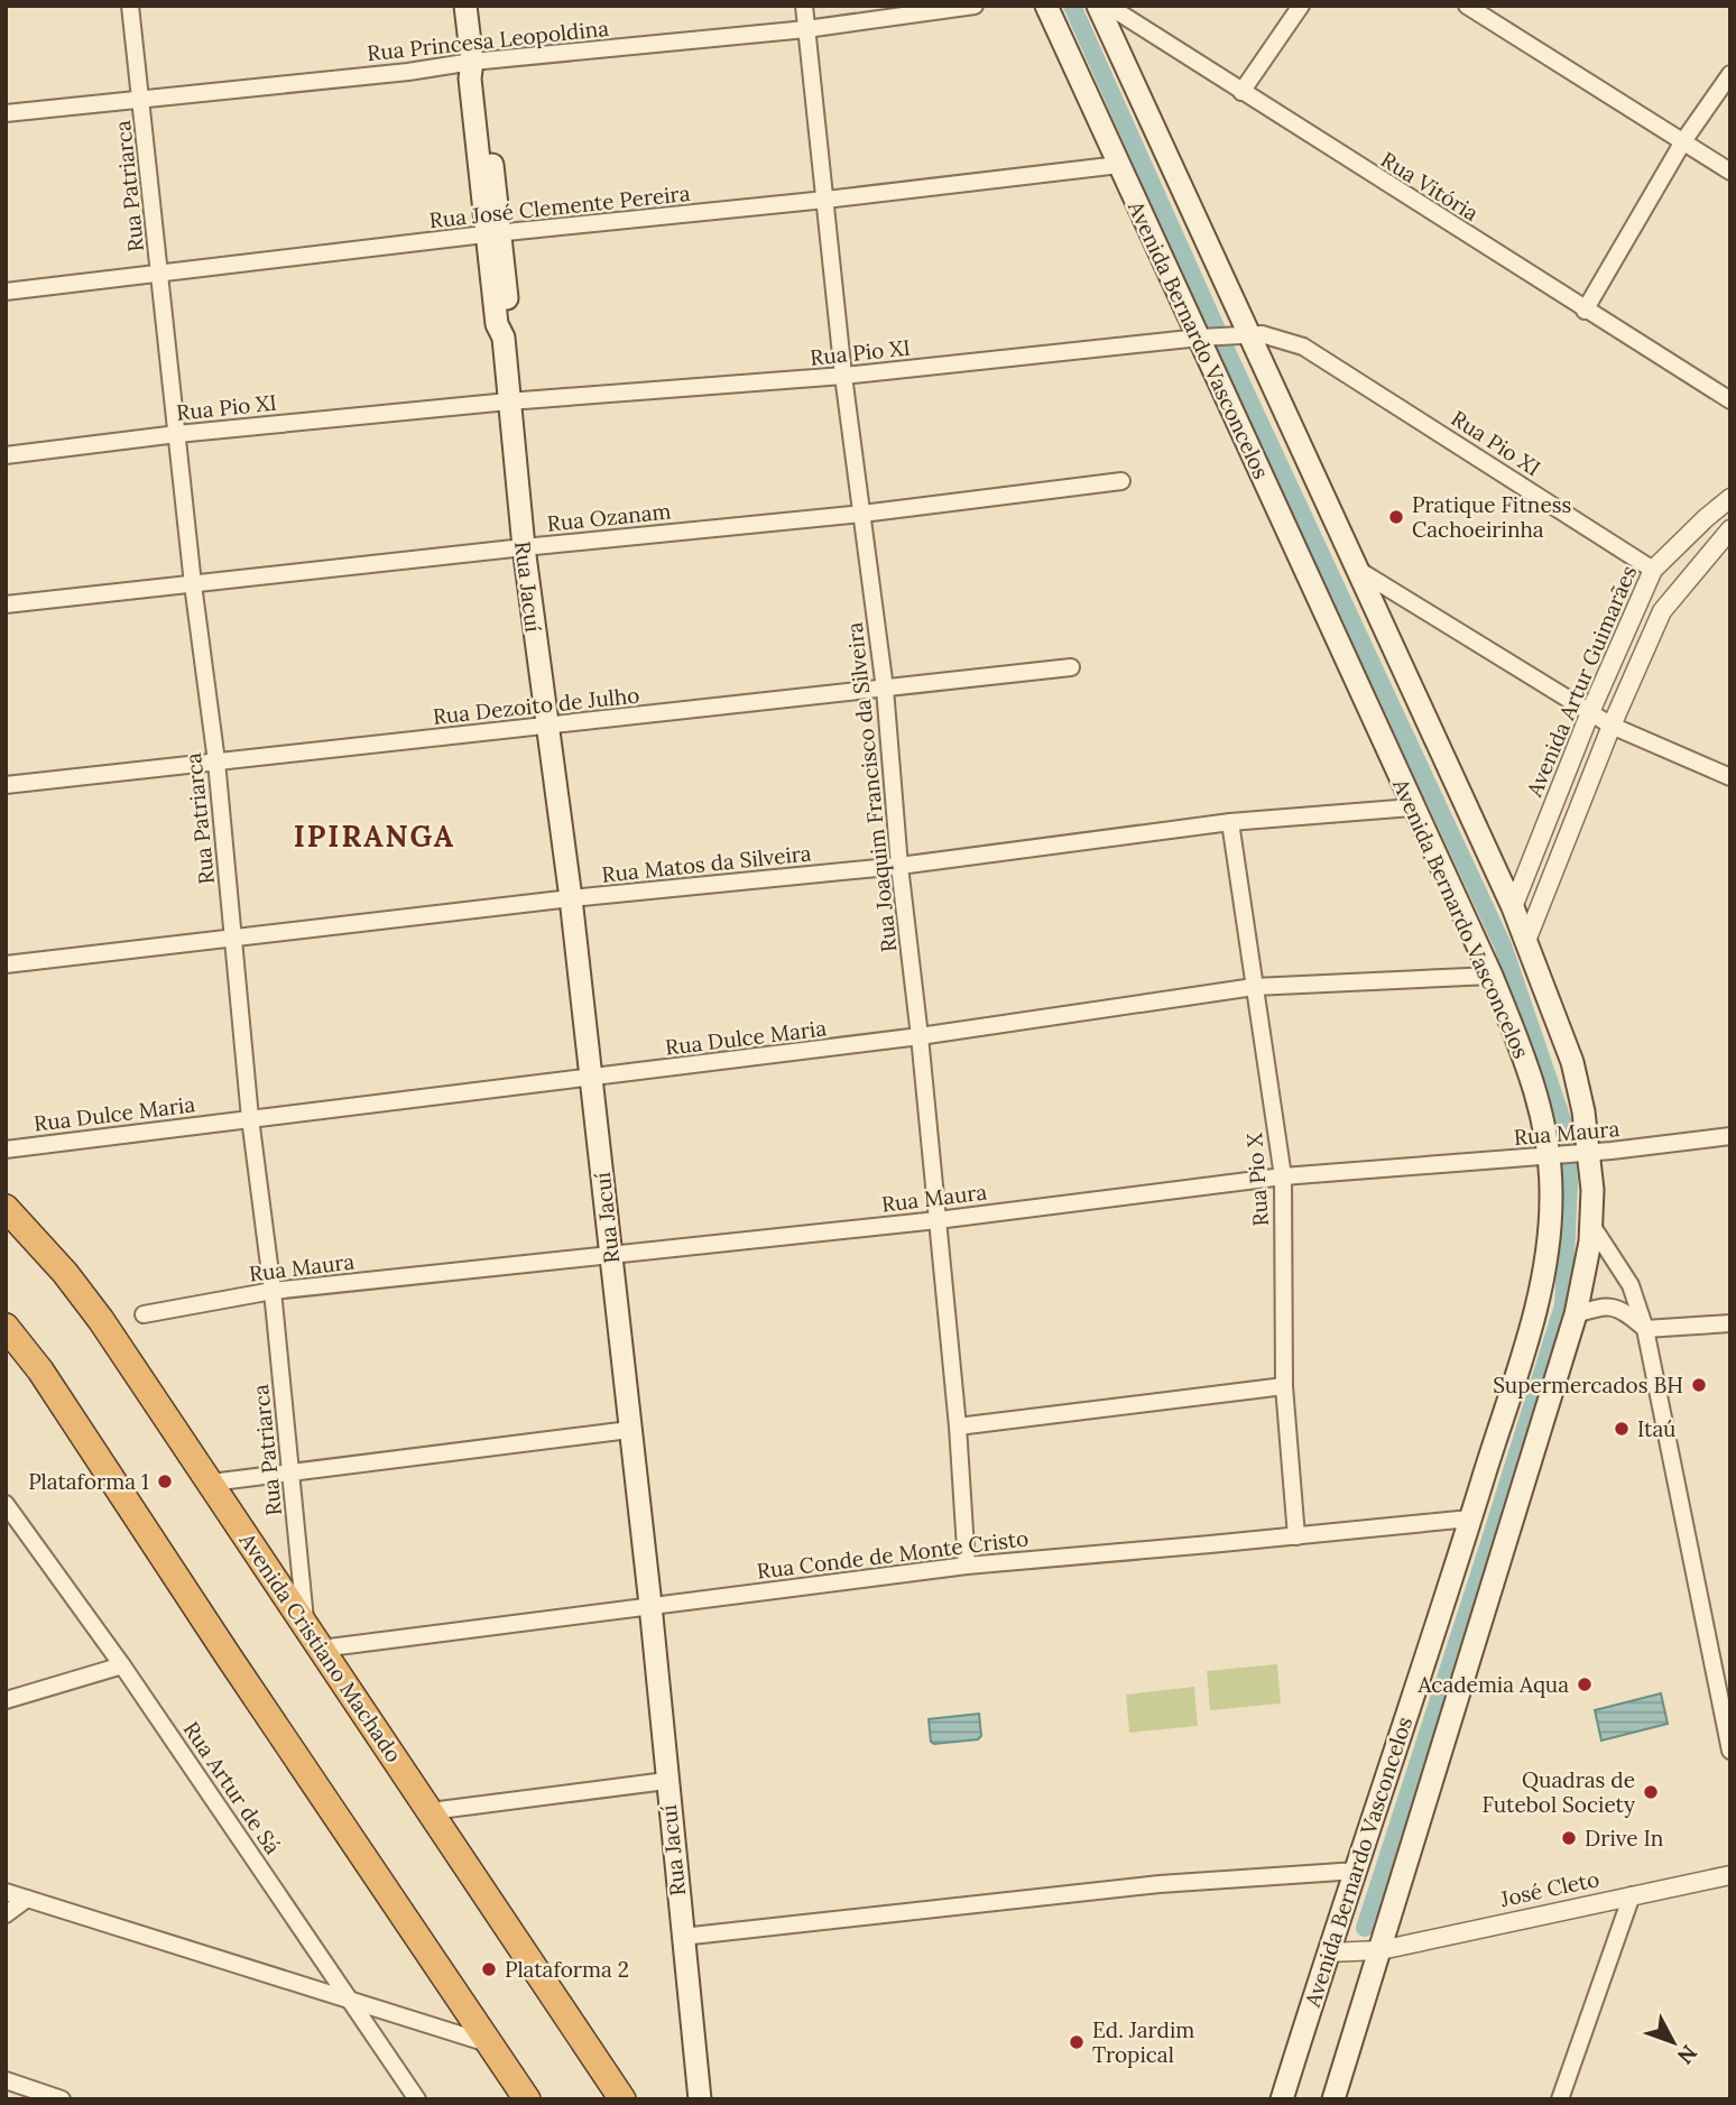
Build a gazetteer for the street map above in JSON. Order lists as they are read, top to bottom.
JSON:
{
  "streets": {
    "highway": ["Avenida Cristiano Machado"],
    "main road": ["Avenida Bernardo Vasconcelos", "Rua Jacuí"],
    "street": [
      "Rua Princesa Leopoldina",
      "Rua Patriarca",
      "Rua Vitória",
      "Rua José Clemente Pereira",
      "Rua Pio XI",
      "Rua Ozanam",
      "Avenida Artur Guimarães",
      "Rua Dezoito de Julho",
      "Rua Joaquim Francisco da Silveira",
      "Rua Matos da Silveira",
      "Rua Dulce Maria",
      "Rua Maura",
      "Rua Pio X",
      "Rua Conde de Monte Cristo",
      "Rua Artur de Sá",
      "José Cleto"
    ]
  },
  "crossings": [
    ["Rua Princesa Leopoldina", "Rua Patriarca"],
    ["Rua Princesa Leopoldina", "Rua Jacuí"],
    ["Rua Princesa Leopoldina", "Rua Joaquim Francisco da Silveira"],
    ["Rua Patriarca", "Rua José Clemente Pereira"],
    ["Rua Patriarca", "Rua Pio XI"],
    ["Rua Patriarca", "Rua Ozanam"],
    ["Rua Patriarca", "Rua Dezoito de Julho"],
    ["Rua Patriarca", "Rua Matos da Silveira"],
    ["Rua Patriarca", "Rua Dulce Maria"],
    ["Rua Patriarca", "Rua Maura"],
    ["Rua Patriarca", "Avenida Cristiano Machado"],
    ["Rua José Clemente Pereira", "Avenida Bernardo Vasconcelos"],
    ["Rua José Clemente Pereira", "Rua Jacuí"],
    ["Rua José Clemente Pereira", "Rua Joaquim Francisco da Silveira"],
    ["Avenida Bernardo Vasconcelos", "Rua Pio XI"],
    ["Avenida Bernardo Vasconcelos", "Avenida Artur Guimarães"],
    ["Avenida Bernardo Vasconcelos", "Rua Matos da Silveira"],
    ["Avenida Bernardo Vasconcelos", "Rua Dulce Maria"],
    ["Avenida Bernardo Vasconcelos", "Rua Maura"],
    ["Avenida Bernardo Vasconcelos", "Rua Conde de Monte Cristo"],
    ["Avenida Bernardo Vasconcelos", "José Cleto"],
    ["Rua Pio XI", "Rua Jacuí"],
    ["Rua Pio XI", "Avenida Artur Guimarães"],
    ["Rua Pio XI", "Rua Joaquim Francisco da Silveira"],
    ["Rua Ozanam", "Rua Jacuí"],
    ["Rua Ozanam", "Rua Joaquim Francisco da Silveira"],
    ["Rua Jacuí", "Rua Dezoito de Julho"],
    ["Rua Jacuí", "Rua Matos da Silveira"],
    ["Rua Jacuí", "Rua Dulce Maria"],
    ["Rua Jacuí", "Rua Maura"],
    ["Rua Jacuí", "Rua Conde de Monte Cristo"],
    ["Rua Dezoito de Julho", "Rua Joaquim Francisco da Silveira"],
    ["Rua Joaquim Francisco da Silveira", "Rua Matos da Silveira"],
    ["Rua Joaquim Francisco da Silveira", "Rua Dulce Maria"],
    ["Rua Joaquim Francisco da Silveira", "Rua Maura"],
    ["Rua Joaquim Francisco da Silveira", "Rua Conde de Monte Cristo"],
    ["Rua Matos da Silveira", "Rua Pio X"],
    ["Rua Dulce Maria", "Rua Pio X"],
    ["Rua Maura", "Rua Pio X"],
    ["Rua Pio X", "Rua Conde de Monte Cristo"],
    ["Rua Conde de Monte Cristo", "Avenida Cristiano Machado"]
  ],
  "districts": ["IPIRANGA"],
  "places": [
    "Pratique Fitness Cachoeirinha",
    "Supermercados BH",
    "Itaú",
    "Plataforma 1",
    "Academia Aqua",
    "Quadras de Futebol Society",
    "Drive In",
    "Plataforma 2",
    "Ed. Jardim Tropical"
  ],
  "north": "bottom right"
}
